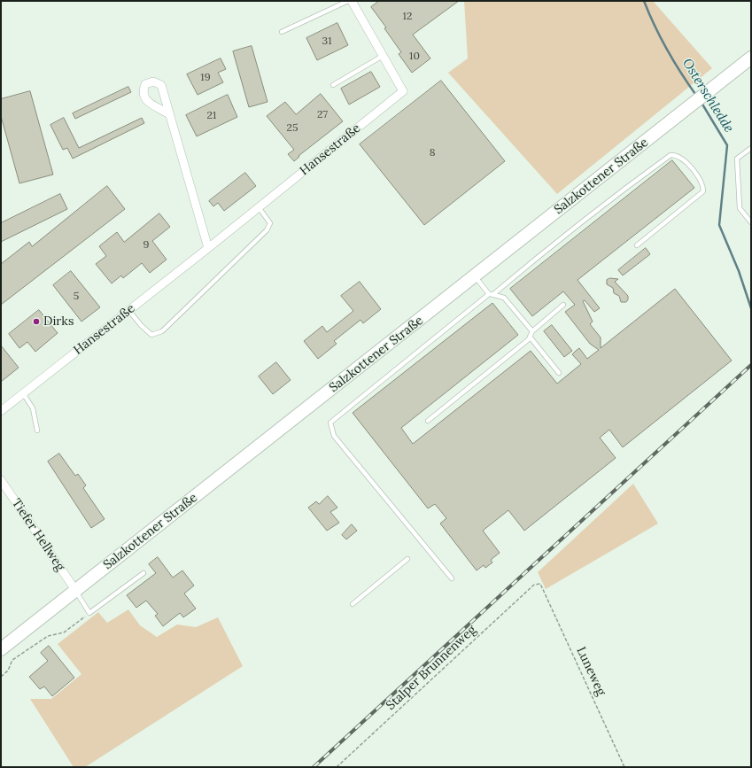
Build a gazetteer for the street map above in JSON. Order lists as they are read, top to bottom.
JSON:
{
  "streets": {
    "main road": ["Salzkottener Straße"],
    "street": ["Hansestraße", "Tiefer Hellweg"],
    "path": ["Stalper Brunnenweg", "Luneweg"]
  },
  "crossings": [
    ["Salzkottener Straße", "Tiefer Hellweg"],
    ["Stalper Brunnenweg", "Luneweg"]
  ],
  "water": ["Osterschledde"],
  "places": ["Dirks"],
  "house_numbers": [
    "12",
    "31",
    "10",
    "19",
    "27",
    "21",
    "25",
    "8",
    "9",
    "5"
  ]
}
